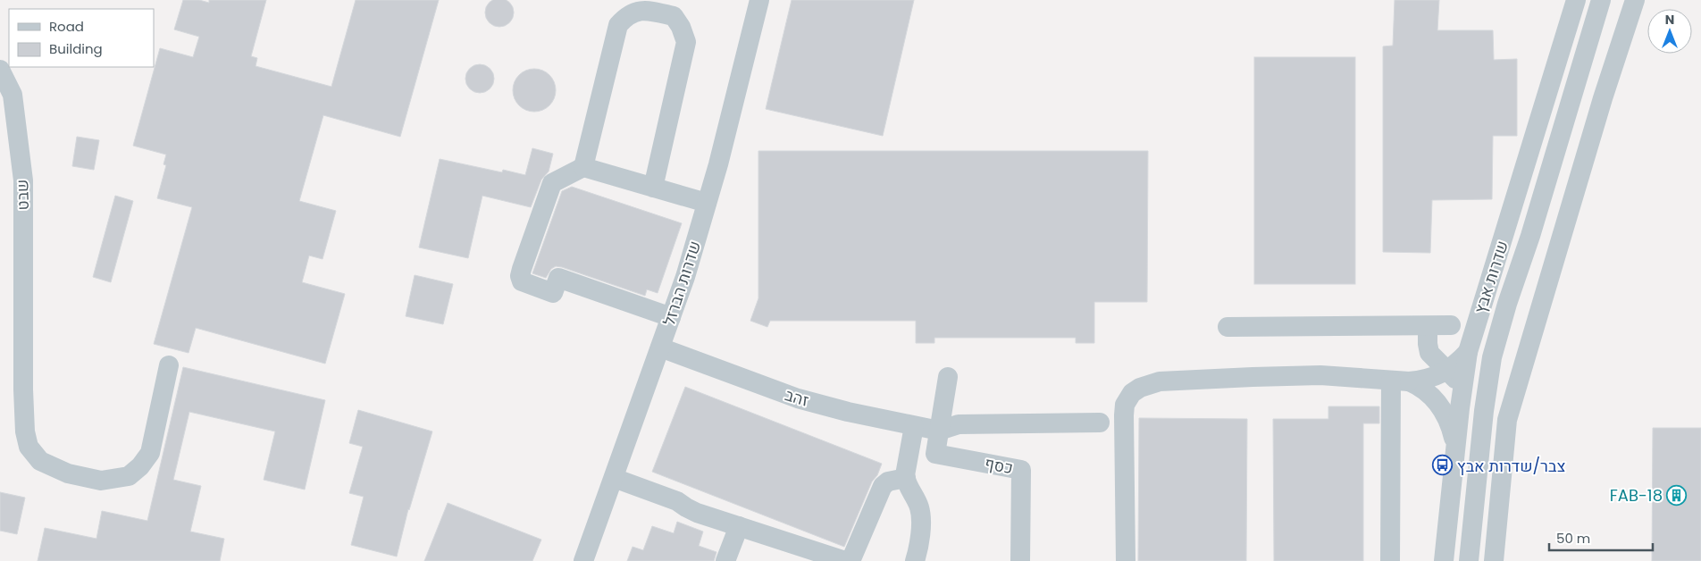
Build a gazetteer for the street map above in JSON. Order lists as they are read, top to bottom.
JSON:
{
  "streets": {
    "street": [
      "שבט",
      "שדרות אבץ",
      "שדרות הברזל",
      "זהב",
      "כסף"
    ]
  },
  "crossings": [
    ["שדרות הברזל", "זהב"],
    ["זהב", "כסף"]
  ],
  "places": {
    "bus stop": ["צבר/שדרות אבץ"],
    "building": ["FAB-18"]
  },
  "legend": ["Road", "Building"],
  "scale_bar": "50 m",
  "north": "top"
}
